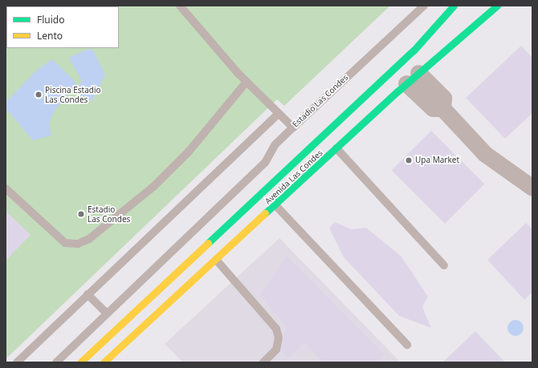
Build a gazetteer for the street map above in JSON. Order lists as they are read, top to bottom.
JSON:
{
  "streets": {
    "main road": ["Avenida Las Condes"],
    "lane": ["Estadio Las Condes"]
  },
  "places": ["Piscina Estadio Las Condes", "Upa Market", "Estadio Las Condes"],
  "legend": ["Fluido", "Lento"]
}
